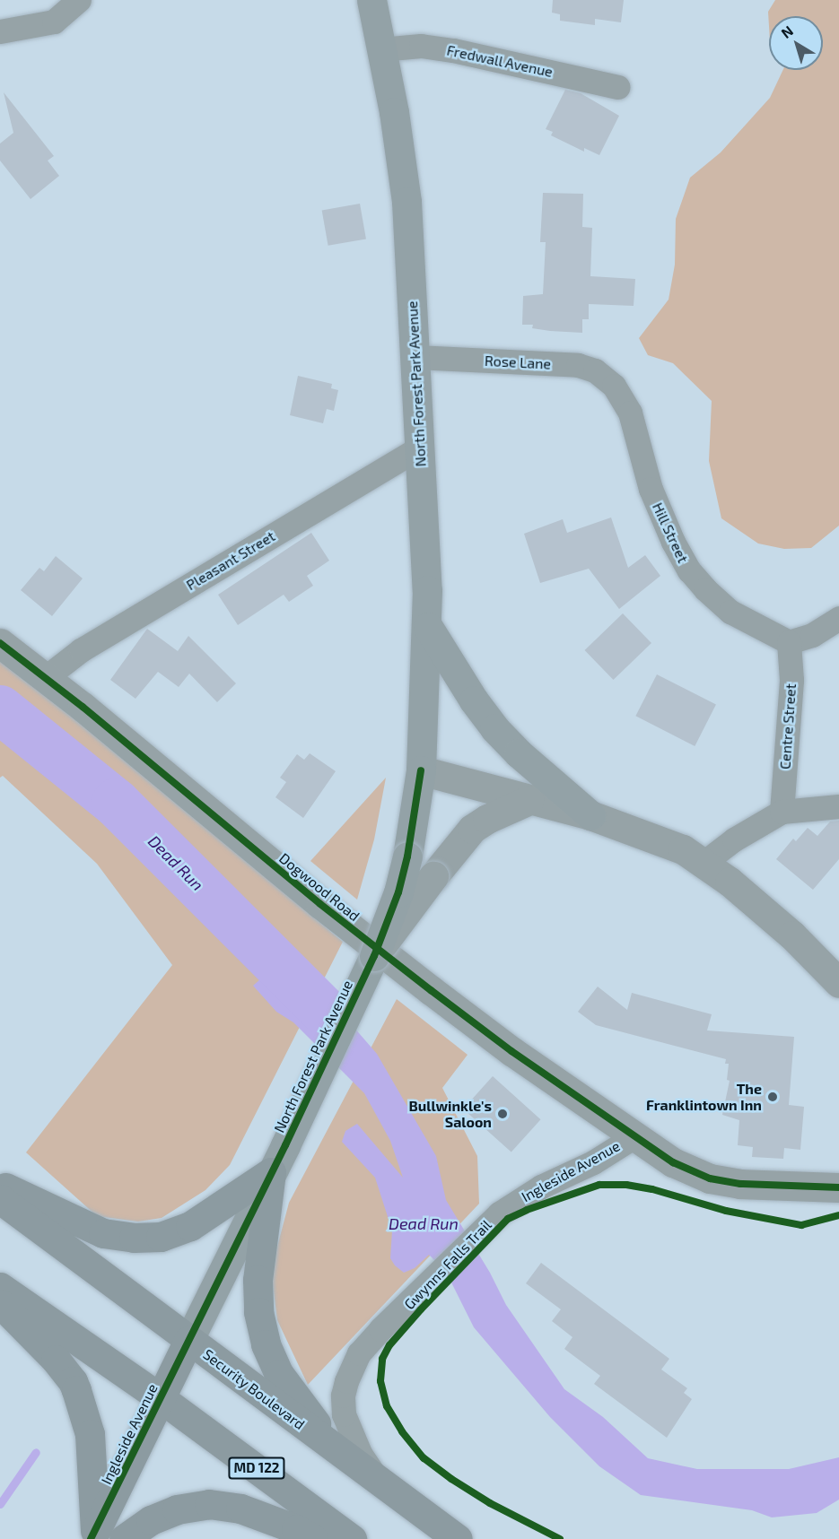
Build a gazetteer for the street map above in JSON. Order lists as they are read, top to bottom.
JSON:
{
  "streets": {
    "main road": [
      "North Forest Park Avenue",
      "Ingleside Avenue",
      "Security Boulevard",
      "MD 122"
    ],
    "street": [
      "Fredwall Avenue",
      "Rose Lane",
      "Hill Street",
      "Pleasant Street",
      "Centre Street",
      "Dogwood Road"
    ],
    "cycle path": ["Gwynns Falls Trail"]
  },
  "crossings": [
    ["Fredwall Avenue", "North Forest Park Avenue"],
    ["Rose Lane", "North Forest Park Avenue"],
    ["Rose Lane", "Hill Street"],
    ["North Forest Park Avenue", "Pleasant Street"],
    ["North Forest Park Avenue", "Ingleside Avenue"],
    ["North Forest Park Avenue", "Security Boulevard"],
    ["Hill Street", "Centre Street"],
    ["Pleasant Street", "Dogwood Road"],
    ["Dogwood Road", "Ingleside Avenue"],
    ["Ingleside Avenue", "Security Boulevard"],
    ["Ingleside Avenue", "MD 122"]
  ],
  "water": ["Dead Run"],
  "places": ["The Franklintown Inn", "Bullwinkle's Saloon"],
  "north": "top left"
}
